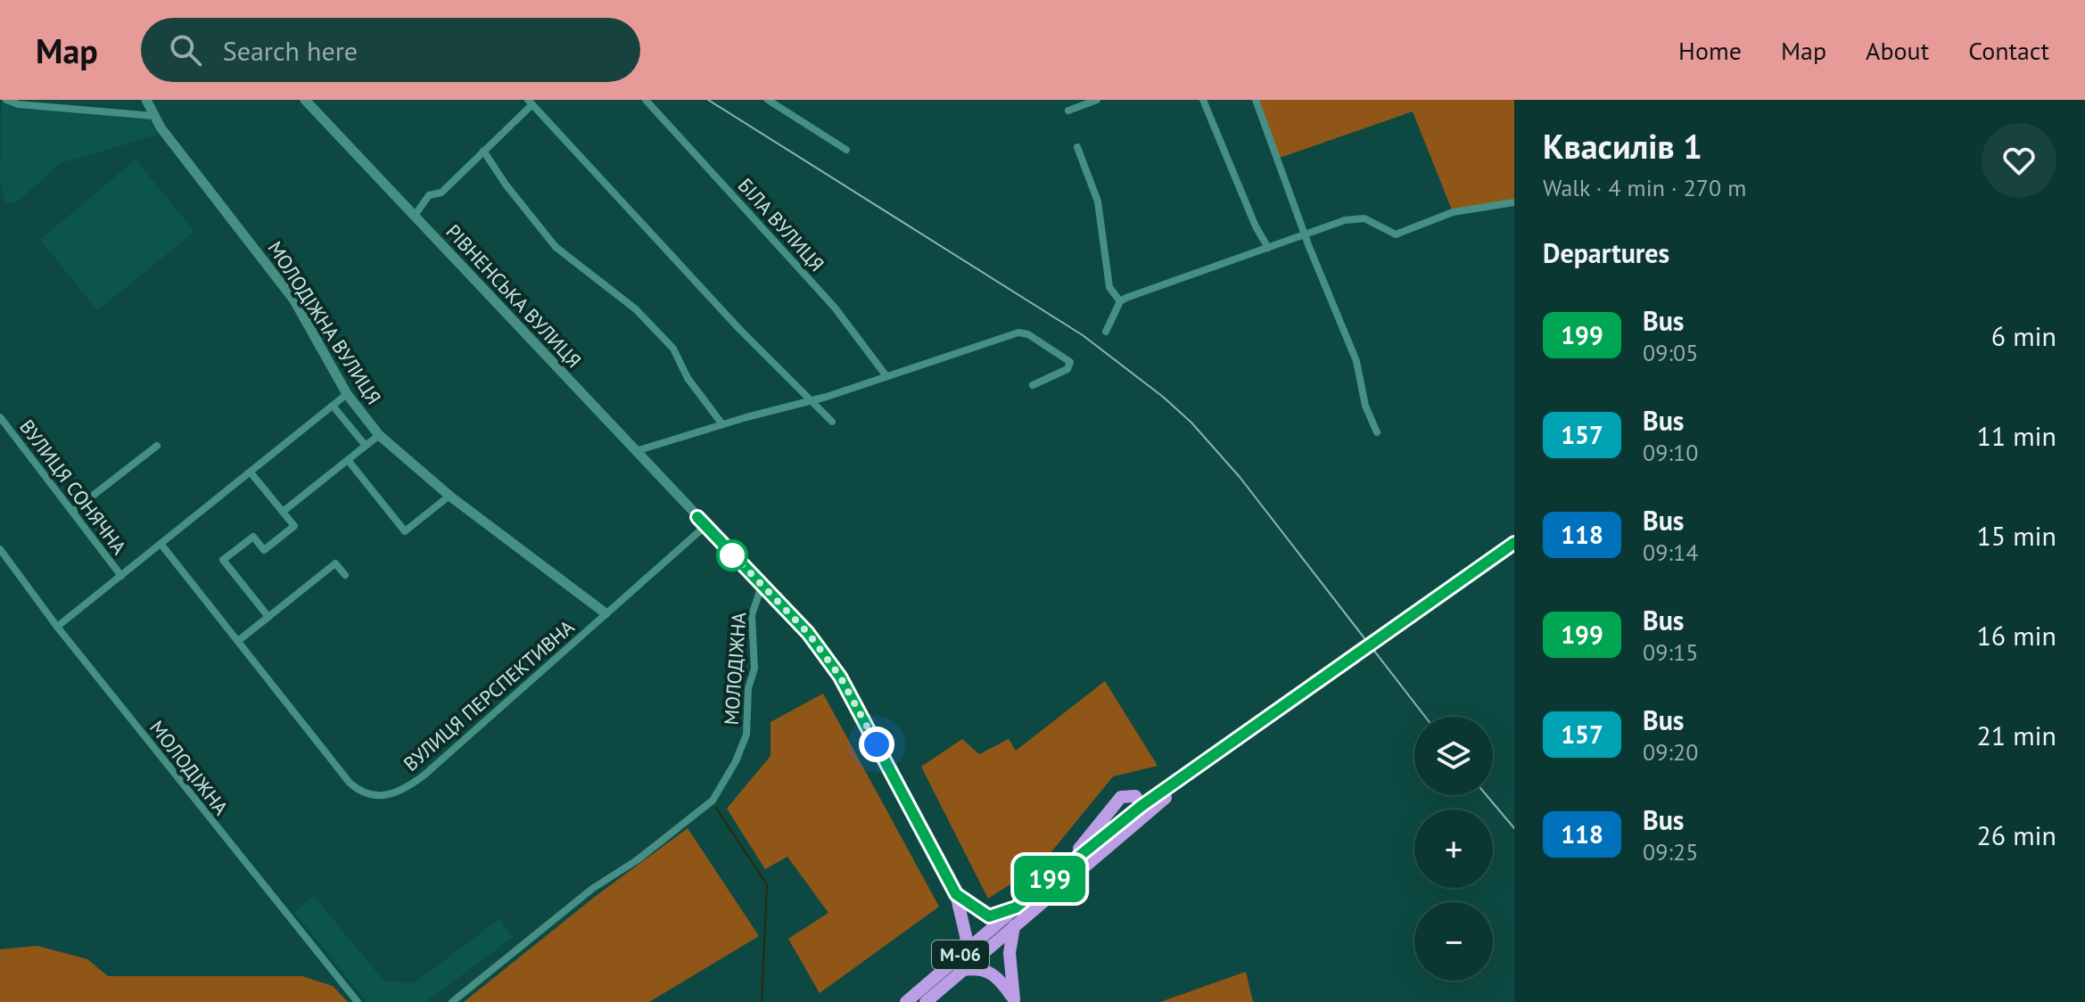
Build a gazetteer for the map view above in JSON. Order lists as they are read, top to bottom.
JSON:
{
  "streets": {
    "highway": ["М-06"],
    "main road": ["РІВНЕНСЬКА ВУЛИЦЯ", "МОЛОДІЖНА ВУЛИЦЯ"],
    "street": [
      "БІЛА ВУЛИЦЯ",
      "ВУЛИЦЯ СОНЯЧНА",
      "МОЛОДІЖНА",
      "ВУЛИЦЯ ПЕРСПЕКТИВНА"
    ]
  },
  "crossings": [
    ["РІВНЕНСЬКА ВУЛИЦЯ", "МОЛОДІЖНА"],
    ["РІВНЕНСЬКА ВУЛИЦЯ", "ВУЛИЦЯ ПЕРСПЕКТИВНА"],
    ["МОЛОДІЖНА ВУЛИЦЯ", "ВУЛИЦЯ ПЕРСПЕКТИВНА"]
  ],
  "lines": ["bus line 199"],
  "page": {
    "header": "Map",
    "search": "Search here",
    "nav": [
      "Home",
      "Map",
      "About",
      "Contact"
    ],
    "on_map": "199",
    "heading": [
      ["Квасилів 1", "Walk · 4 min · 270 m"],
      "Departures"
    ],
    "list": [
      {
        "mark": "199",
        "name": "Bus",
        "note": "09:05",
        "value": "6 min"
      },
      {
        "mark": "157",
        "name": "Bus",
        "note": "09:10",
        "value": "11 min"
      },
      {
        "mark": "118",
        "name": "Bus",
        "note": "09:14",
        "value": "15 min"
      },
      {
        "mark": "199",
        "name": "Bus",
        "note": "09:15",
        "value": "16 min"
      },
      {
        "mark": "157",
        "name": "Bus",
        "note": "09:20",
        "value": "21 min"
      },
      {
        "mark": "118",
        "name": "Bus",
        "note": "09:25",
        "value": "26 min"
      }
    ],
    "map_buttons": ["+", "−"]
  }
}
